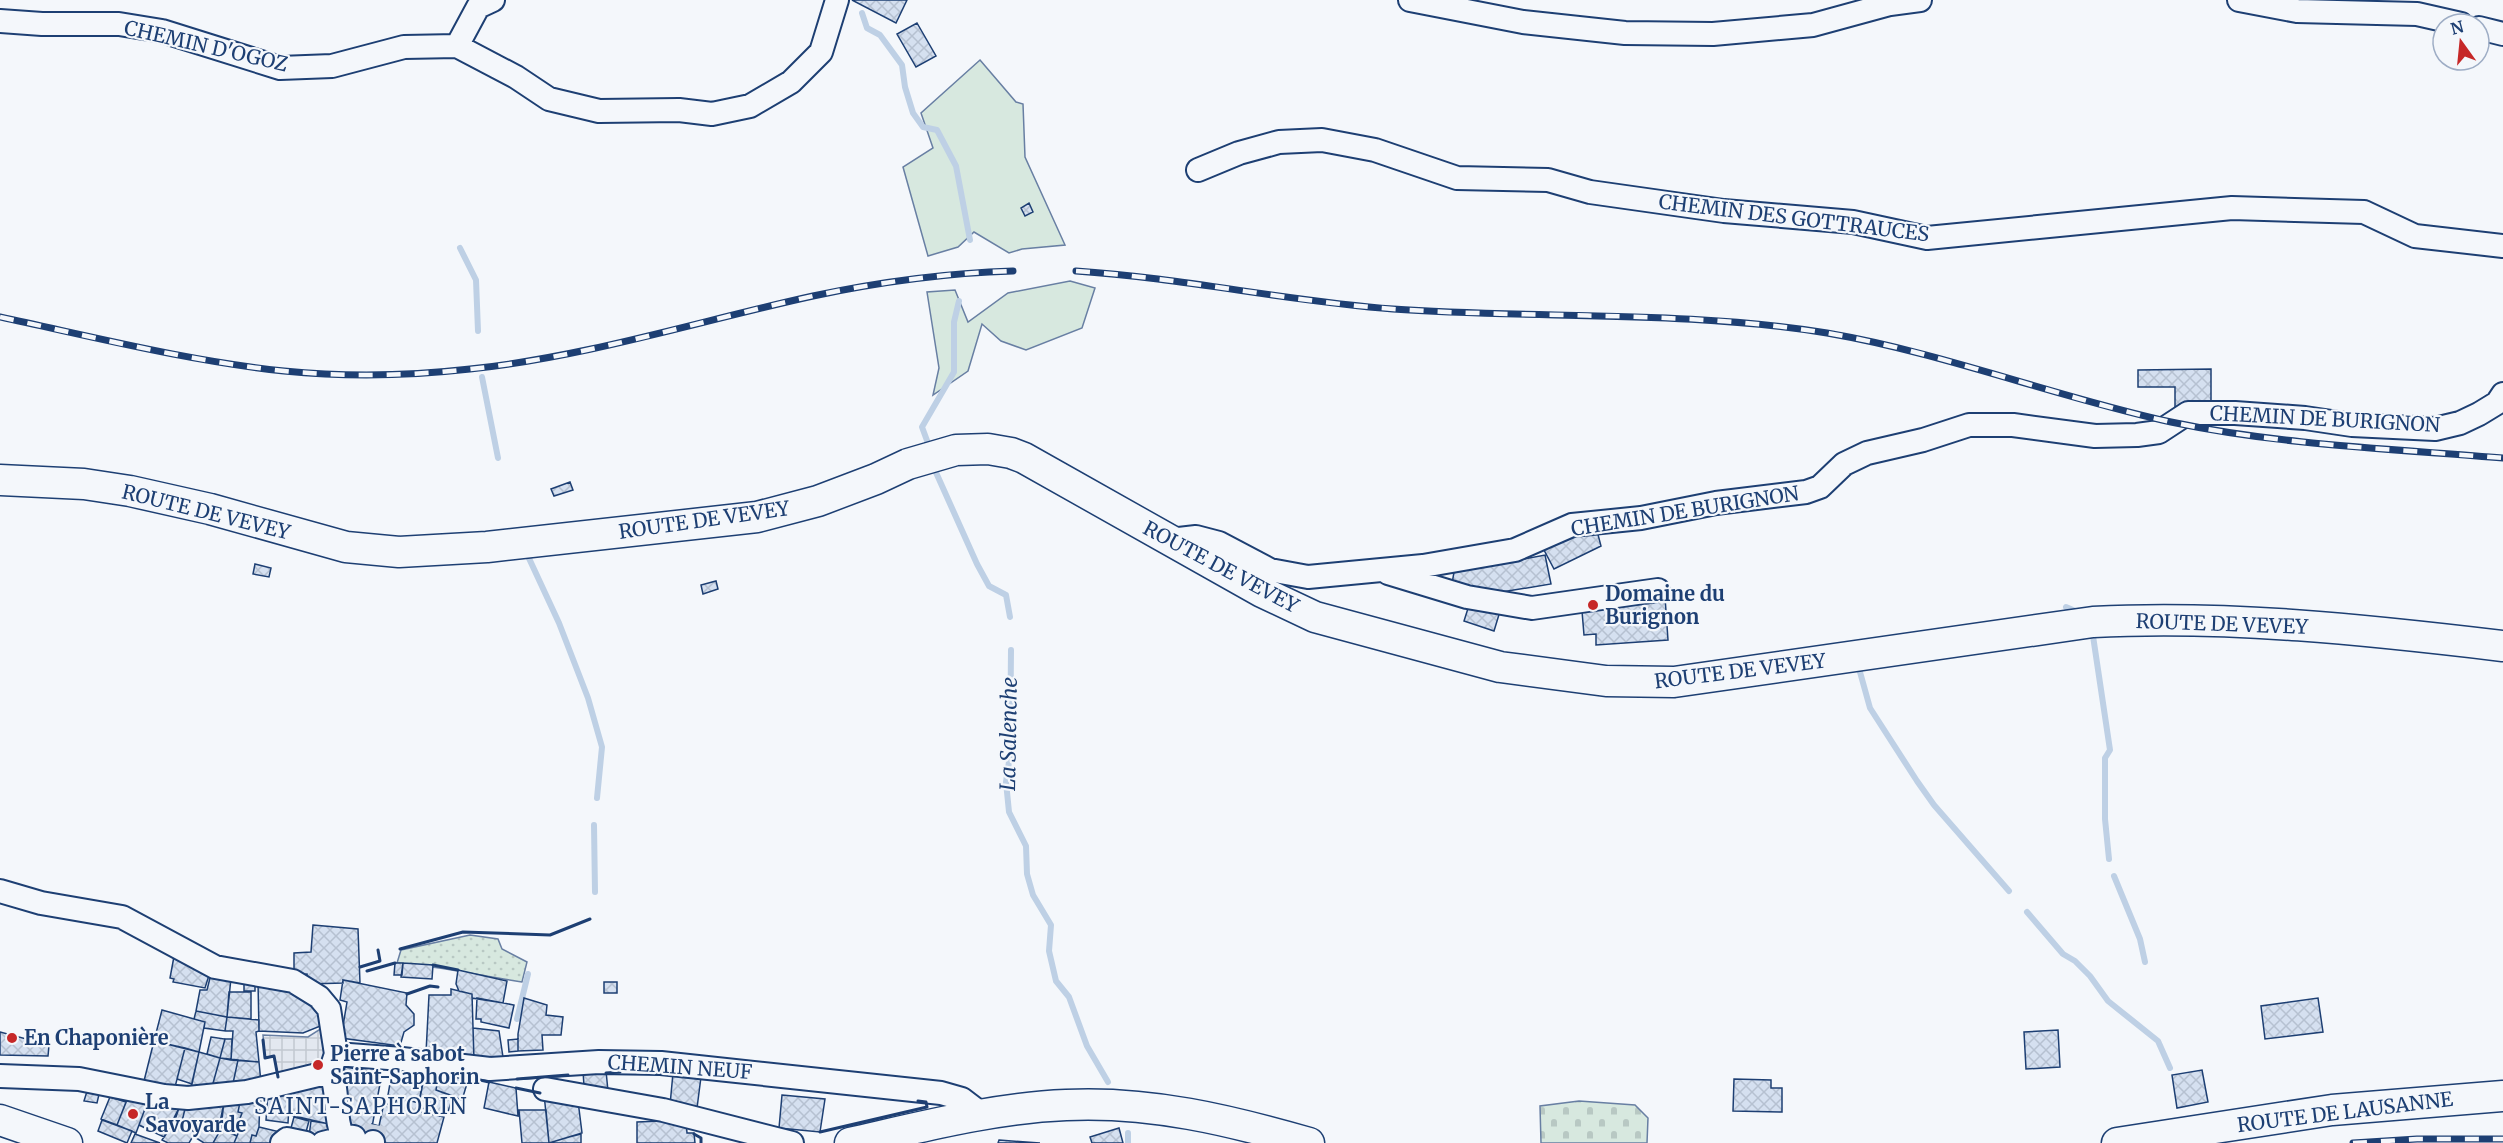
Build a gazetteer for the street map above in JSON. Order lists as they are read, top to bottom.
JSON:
{
  "streets": {
    "main road": ["ROUTE DE VEVEY", "ROUTE DE LAUSANNE"],
    "street": [
      "CHEMIN D'OGOZ",
      "CHEMIN DES GOTTRAUCES",
      "CHEMIN DE BURIGNON",
      "CHEMIN NEUF"
    ]
  },
  "crossings": [
    ["CHEMIN DE BURIGNON", "ROUTE DE VEVEY"]
  ],
  "districts": ["SAINT-SAPHORIN"],
  "water": ["La Salenche"],
  "places": [
    "Domaine du Burignon",
    "En Chaponière",
    "Pierre à sabot Saint-Saphorin",
    "La Savoyarde"
  ],
  "north": "top"
}
